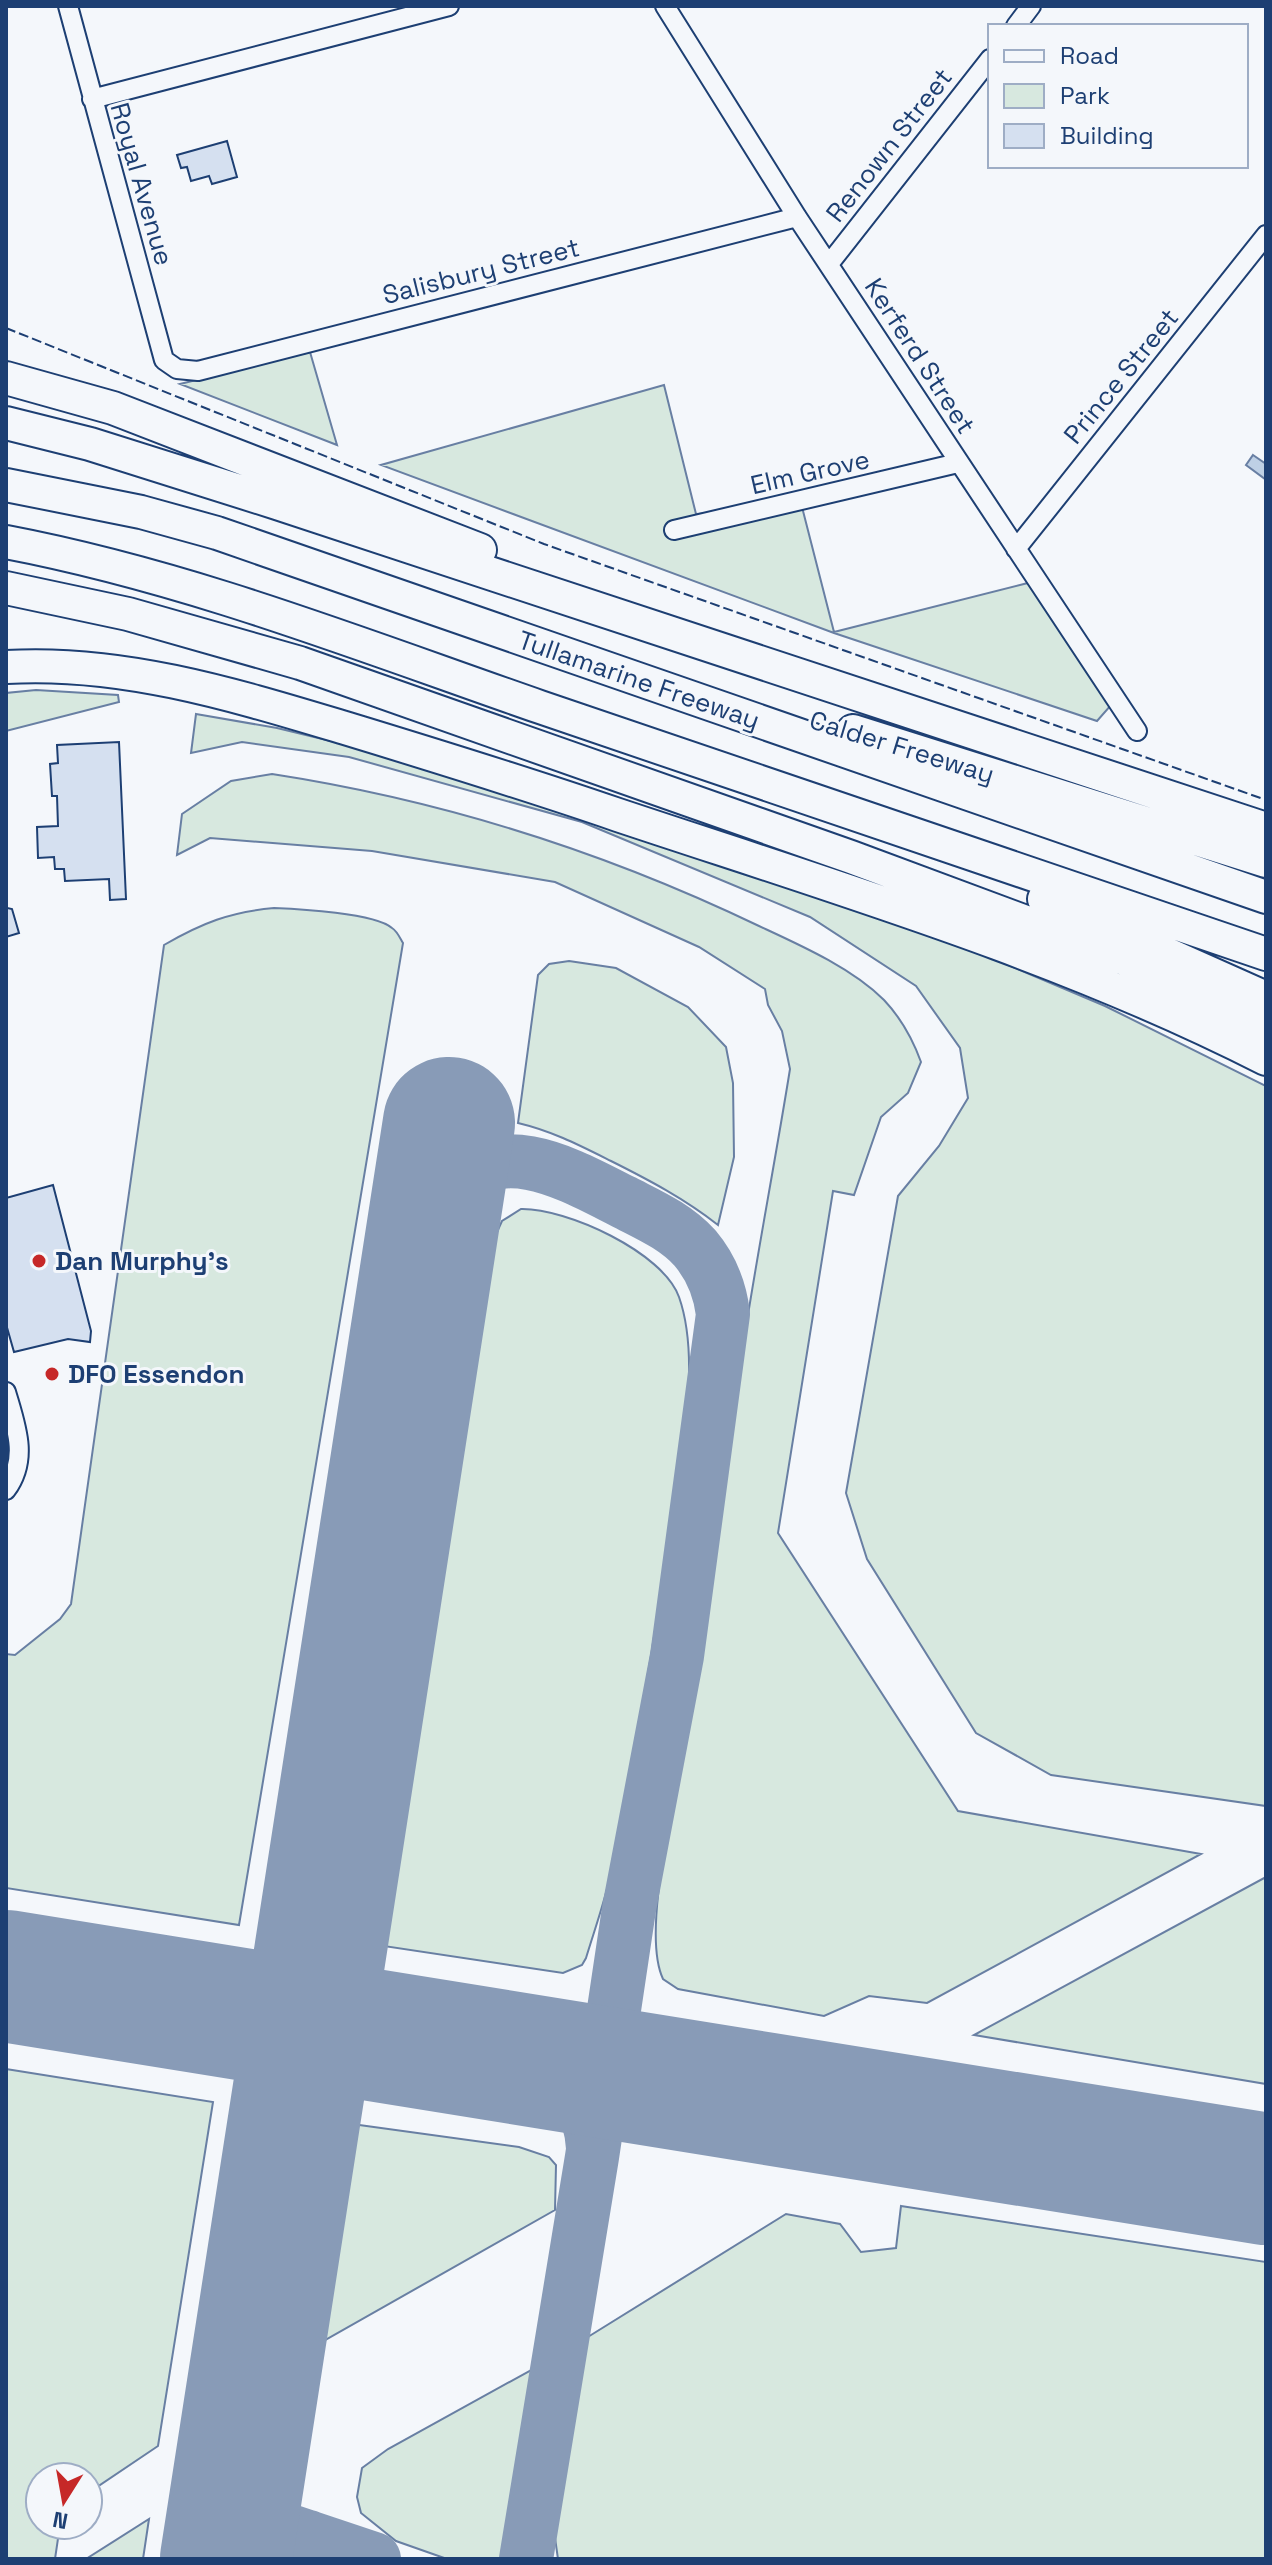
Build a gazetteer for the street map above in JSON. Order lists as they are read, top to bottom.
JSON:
{
  "streets": {
    "highway": ["Tullamarine Freeway", "Calder Freeway"],
    "street": [
      "Renown Street",
      "Royal Avenue",
      "Salisbury Street",
      "Kerferd Street",
      "Prince Street",
      "Elm Grove"
    ]
  },
  "crossings": [
    ["Renown Street", "Kerferd Street"],
    ["Royal Avenue", "Salisbury Street"],
    ["Salisbury Street", "Kerferd Street"],
    ["Kerferd Street", "Prince Street"],
    ["Kerferd Street", "Elm Grove"],
    ["Tullamarine Freeway", "Calder Freeway"]
  ],
  "places": ["Dan Murphy's", "DFO Essendon"],
  "legend": ["Road", "Park", "Building"],
  "north": "bottom"
}
